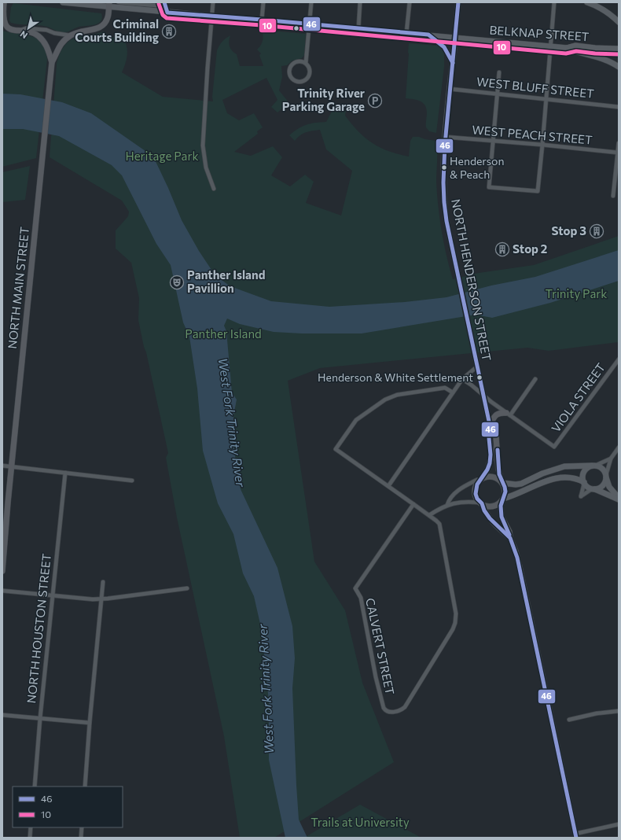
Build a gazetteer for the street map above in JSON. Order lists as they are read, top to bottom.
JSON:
{
  "streets": {
    "main road": ["BELKNAP STREET", "NORTH HENDERSON STREET", "NORTH MAIN STREET"],
    "street": [
      "WEST BLUFF STREET",
      "WEST PEACH STREET",
      "VIOLA STREET",
      "NORTH HOUSTON STREET",
      "CALVERT STREET"
    ]
  },
  "crossings": [
    ["BELKNAP STREET", "NORTH HENDERSON STREET"],
    ["WEST BLUFF STREET", "NORTH HENDERSON STREET"],
    ["WEST PEACH STREET", "NORTH HENDERSON STREET"]
  ],
  "water": ["West Fork Trinity River"],
  "parks": [
    "Heritage Park",
    "Trinity Park",
    "Panther Island",
    "Trails at University"
  ],
  "places": {
    "building": ["Criminal Courts Building", "Stop 3", "Stop 2"],
    "parking": ["Trinity River Parking Garage"],
    "other": ["Henderson & Peach", "Henderson & White Settlement"],
    "theatre": ["Panther Island Pavillion"]
  },
  "lines": ["transit line 46", "transit line 10"],
  "legend": ["46", "10"],
  "north": "bottom left"
}
